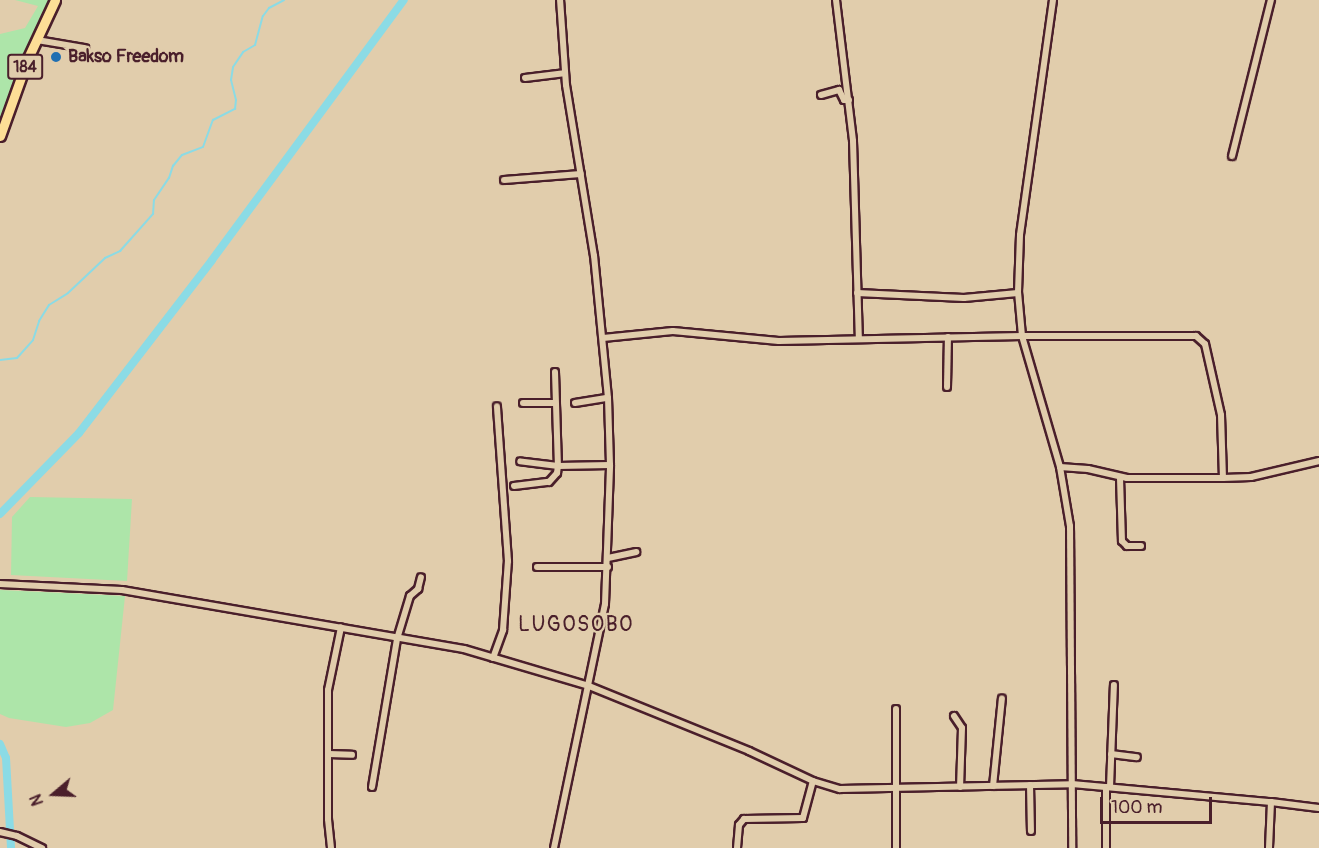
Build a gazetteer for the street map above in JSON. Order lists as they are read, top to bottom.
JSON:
{
  "streets": {
    "main road": ["184"]
  },
  "districts": ["LUGOSOBO"],
  "places": ["Bakso Freedom"],
  "scale_bar": "100 m",
  "north": "left"
}
